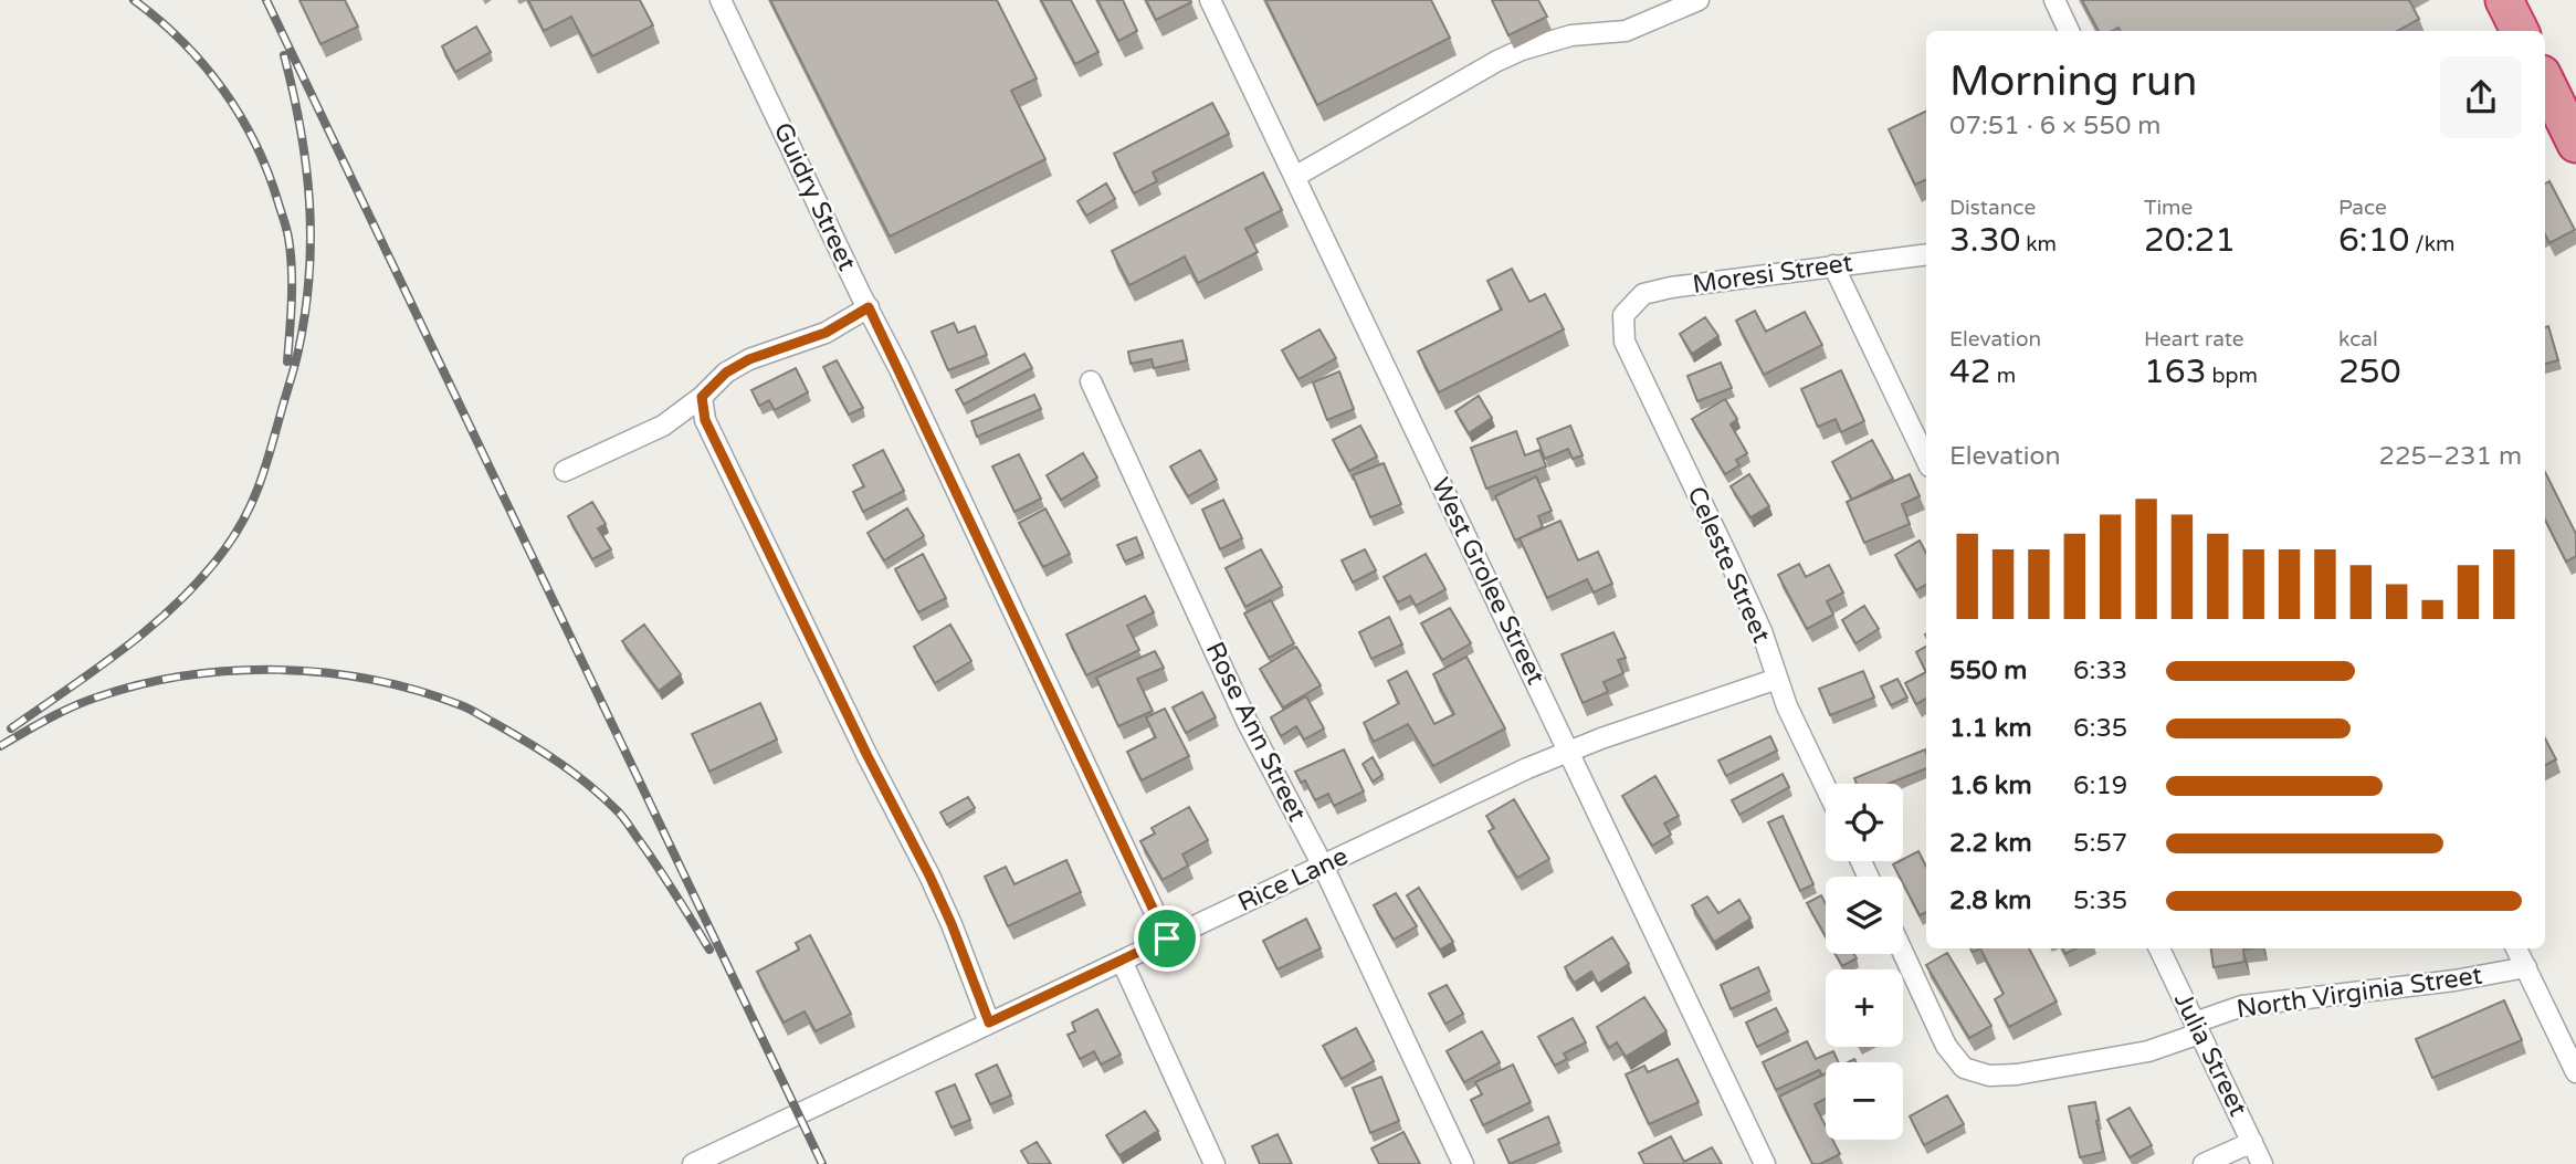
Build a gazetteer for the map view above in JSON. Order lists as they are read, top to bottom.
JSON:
{
  "streets": {
    "street": [
      "Guidry Street",
      "Moresi Street",
      "Celeste Street",
      "West Grolee Street",
      "Rose Ann Street",
      "Rice Lane",
      "North Virginia Street",
      "Julia Street"
    ]
  },
  "crossings": [
    ["Guidry Street", "Rice Lane"],
    ["Moresi Street", "Celeste Street"],
    ["Celeste Street", "Rice Lane"],
    ["West Grolee Street", "Rice Lane"],
    ["Rose Ann Street", "Rice Lane"],
    ["North Virginia Street", "Julia Street"]
  ],
  "page": {
    "heading": ["Morning run", "07:51 · 6 × 550 m"],
    "stats": [
      ["Distance", "3.30 km"],
      ["Time", "20:21"],
      ["Pace", "6:10 /km"],
      ["Elevation", "42 m"],
      ["Heart rate", "163 bpm"],
      ["kcal", "250"]
    ],
    "chart": ["Elevation", "225–231 m"],
    "list": [
      {
        "name": "550 m",
        "note": "6:33"
      },
      {
        "name": "1.1 km",
        "note": "6:35"
      },
      {
        "name": "1.6 km",
        "note": "6:19"
      },
      {
        "name": "2.2 km",
        "note": "5:57"
      },
      {
        "name": "2.8 km",
        "note": "5:35"
      }
    ],
    "map_buttons": ["+", "−"]
  }
}
